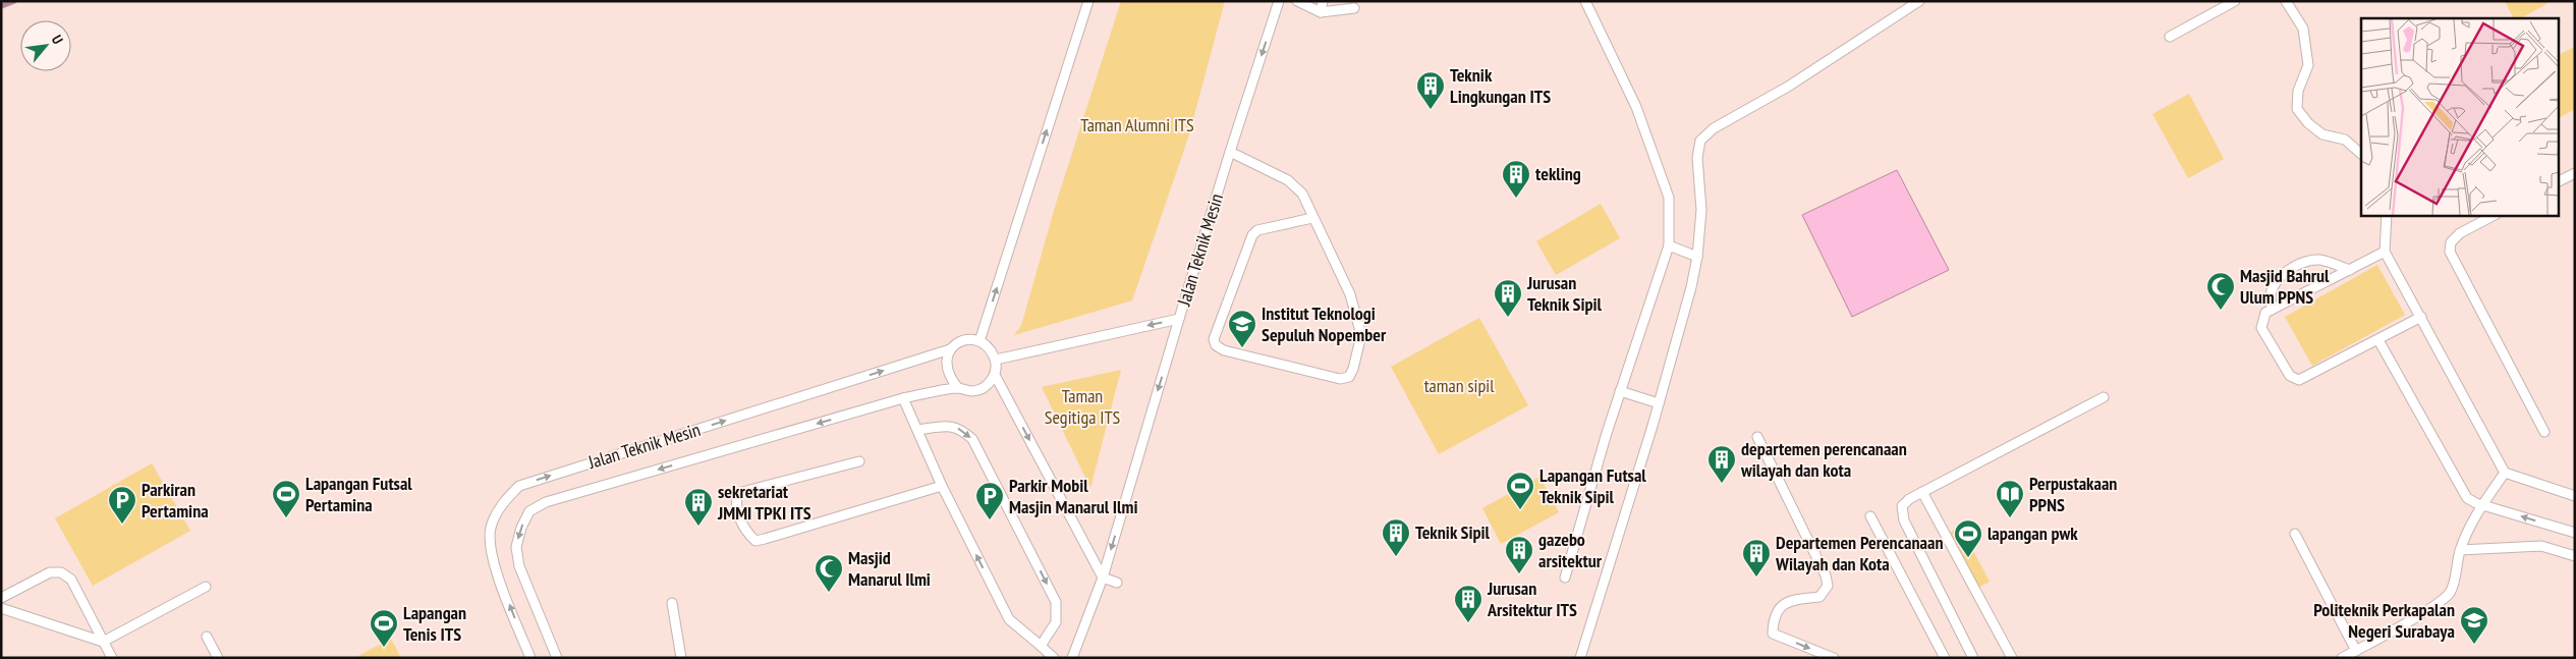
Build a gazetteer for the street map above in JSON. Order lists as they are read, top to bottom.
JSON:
{
  "streets": {
    "lane": ["Jalan Teknik Mesin"]
  },
  "parks": ["Taman Alumni ITS", "taman sipil", "Taman Segitiga ITS"],
  "places": {
    "building": [
      "Teknik Lingkungan ITS",
      "tekling",
      "Jurusan Teknik Sipil",
      "departemen perencanaan wilayah dan kota",
      "sekretariat JMMI TPKI ITS",
      "Teknik Sipil",
      "gazebo arsitektur",
      "Departemen Perencanaan Wilayah dan Kota",
      "Jurusan Arsitektur ITS"
    ],
    "mosque": ["Masjid Bahrul Ulum PPNS", "Masjid Manarul Ilmi"],
    "school or university": ["Institut Teknologi Sepuluh Nopember", "Politeknik Perkapalan Negeri Surabaya"],
    "sports": [
      "Lapangan Futsal Teknik Sipil",
      "Lapangan Futsal Pertamina",
      "lapangan pwk",
      "Lapangan Tenis ITS"
    ],
    "library": ["Perpustakaan PPNS"],
    "parking": ["Parkir Mobil Masjin Manarul Ilmi", "Parkiran Pertamina"]
  },
  "north": "top right"
}
